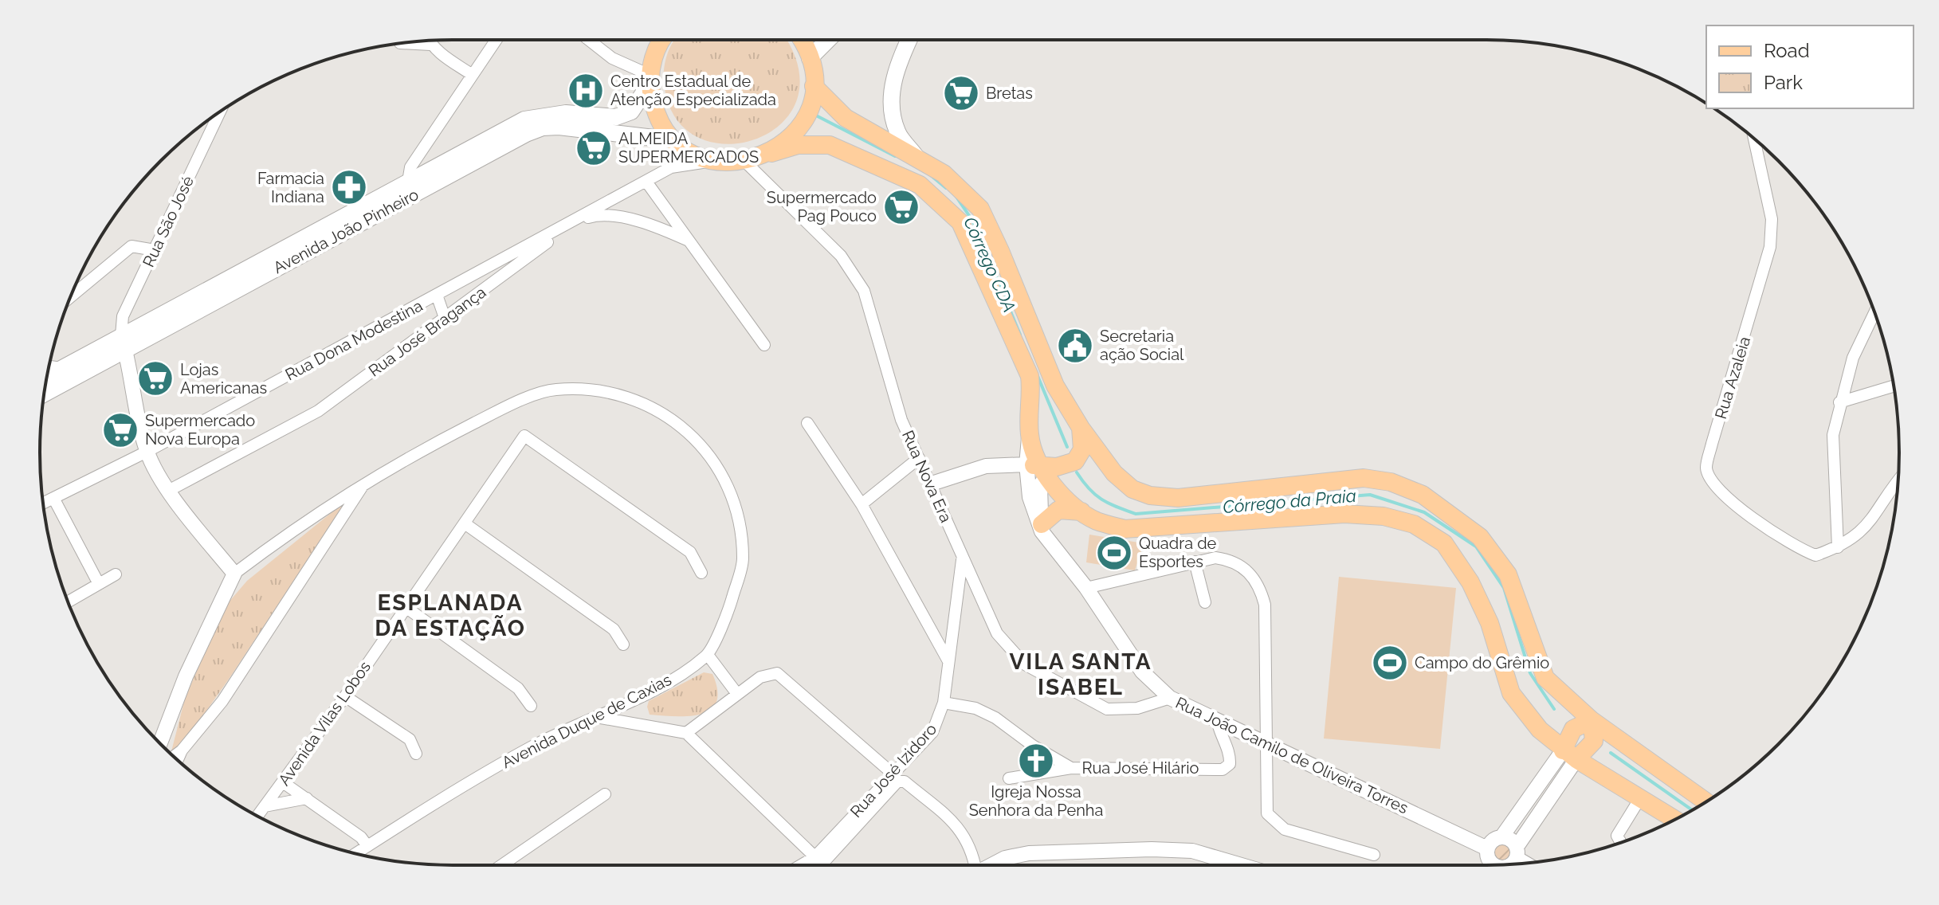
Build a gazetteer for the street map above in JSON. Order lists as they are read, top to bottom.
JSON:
{
  "streets": {
    "main road": ["Avenida João Pinheiro"],
    "street": [
      "Rua São José",
      "Rua José Bragança",
      "Rua Dona Modestina",
      "Rua Azaleia",
      "Rua Nova Era",
      "Avenida Duque de Caxias",
      "Avenida Vilas Lobos",
      "Rua João Camilo de Oliveira Torres",
      "Rua José Hilário",
      "Rua José Izidoro"
    ]
  },
  "crossings": [
    ["Rua São José", "Avenida João Pinheiro"],
    ["Rua José Bragança", "Rua Dona Modestina"],
    ["Rua Nova Era", "Rua João Camilo de Oliveira Torres"],
    ["Rua Nova Era", "Rua José Izidoro"],
    ["Rua João Camilo de Oliveira Torres", "Rua José Hilário"],
    ["Rua José Hilário", "Rua José Izidoro"]
  ],
  "districts": ["ESPLANADA DA ESTAÇÃO", "VILA SANTA ISABEL"],
  "water": ["Córrego CDA", "Córrego da Praia"],
  "places": {
    "hospital": ["Centro Estadual de Atenção Especializada"],
    "supermarket": [
      "Bretas",
      "ALMEIDA SUPERMERCADOS",
      "Supermercado Pag Pouco",
      "Lojas Americanas",
      "Supermercado Nova Europa"
    ],
    "pharmacy": ["Farmacia Indiana"],
    "public building": ["Secretaria ação Social"],
    "sports": ["Quadra de Esportes", "Campo do Grêmio"],
    "church": ["Igreja Nossa Senhora da Penha"]
  },
  "legend": ["Road", "Park"]
}
